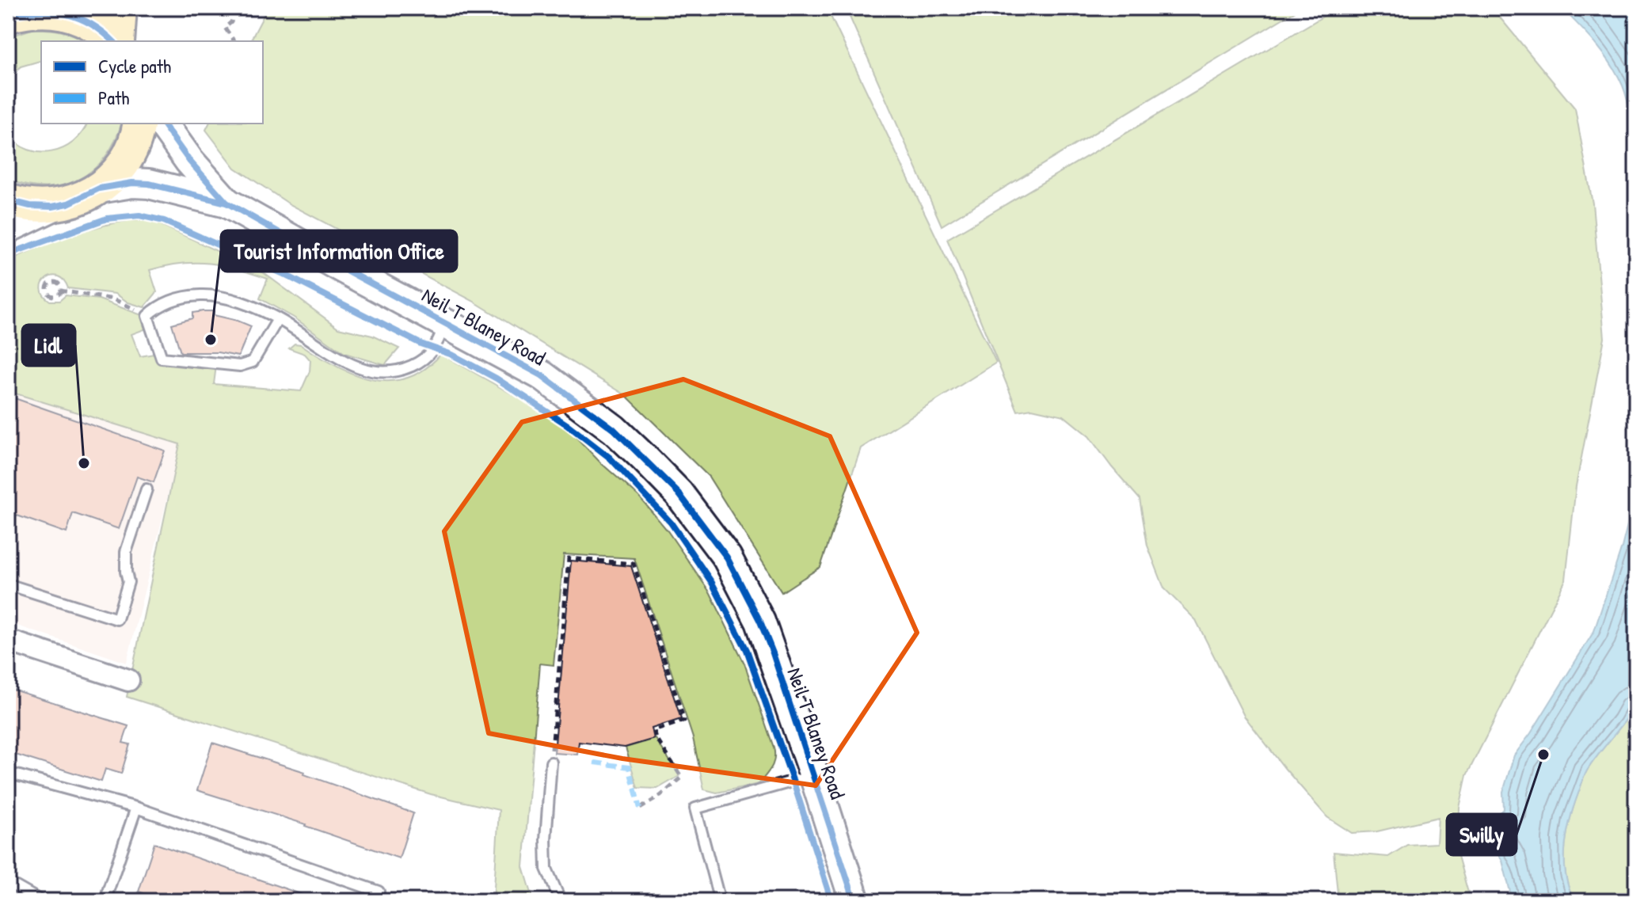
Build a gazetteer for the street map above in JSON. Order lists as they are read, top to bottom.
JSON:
{
  "streets": {
    "main road": ["Neil T Blaney Road"]
  },
  "places": ["Tourist Information Office", "Lidl", "Swilly"],
  "legend": ["Cycle path", "Path"]
}
